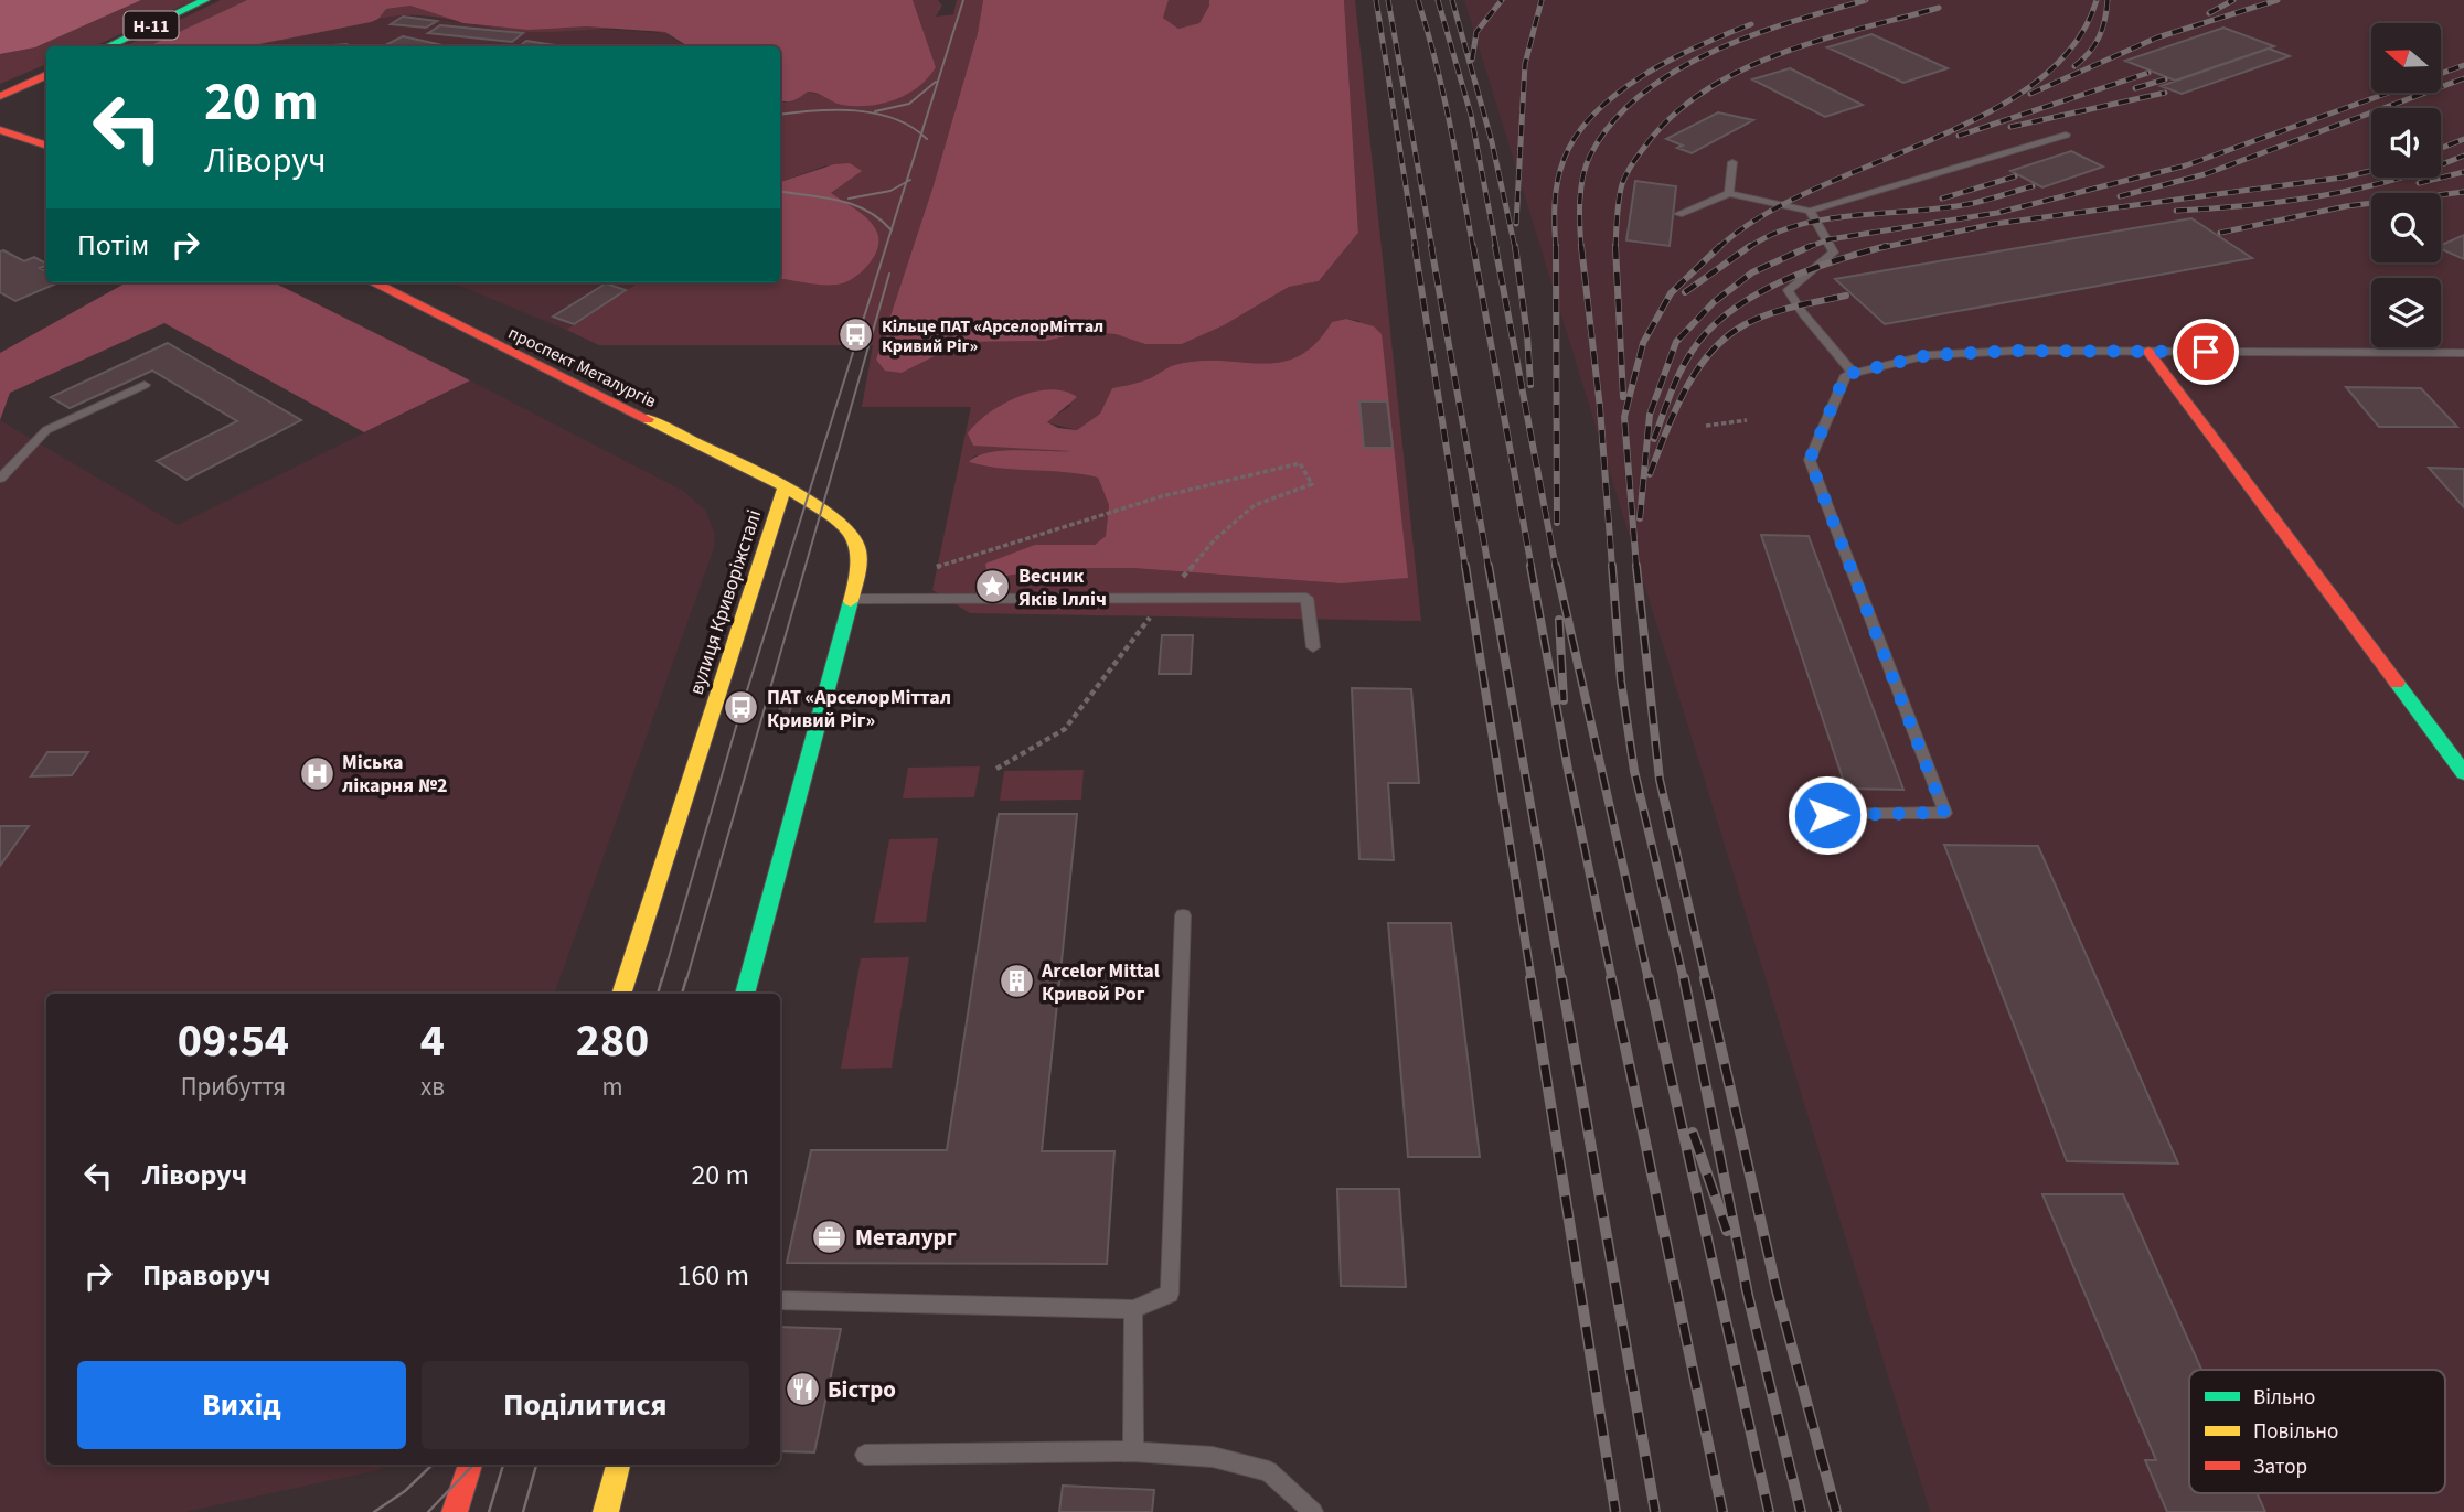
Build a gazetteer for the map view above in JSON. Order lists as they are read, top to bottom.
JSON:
{
  "streets": {
    "main road": ["Н-11", "проспект Металургів", "вулиця Криворіжсталі"]
  },
  "crossings": [
    ["проспект Металургів", "вулиця Криворіжсталі"]
  ],
  "places": {
    "bus stop": ["Кільце ПАТ «АрселорМіттал Кривий Ріг»", "ПАТ «АрселорМіттал Кривий Ріг»"],
    "place": ["Весник Яків Ілліч"],
    "hospital": ["Міська лікарня №2"],
    "building": ["Arcelor Mittal Кривой Рог"],
    "office": ["Металург"],
    "restaurant": ["Бістро"]
  },
  "legend": ["Вільно", "Повільно", "Затор"],
  "north": "left",
  "page": {
    "turn": ["20 m", "Ліворуч"],
    "then": "Потім",
    "eta": [
      "09:54",
      "Прибуття",
      "4",
      "хв",
      "280",
      "m"
    ],
    "list": [
      {
        "name": "Ліворуч",
        "value": "20 m"
      },
      {
        "name": "Праворуч",
        "value": "160 m"
      }
    ],
    "buttons": ["Вихід", "Поділитися"]
  }
}
